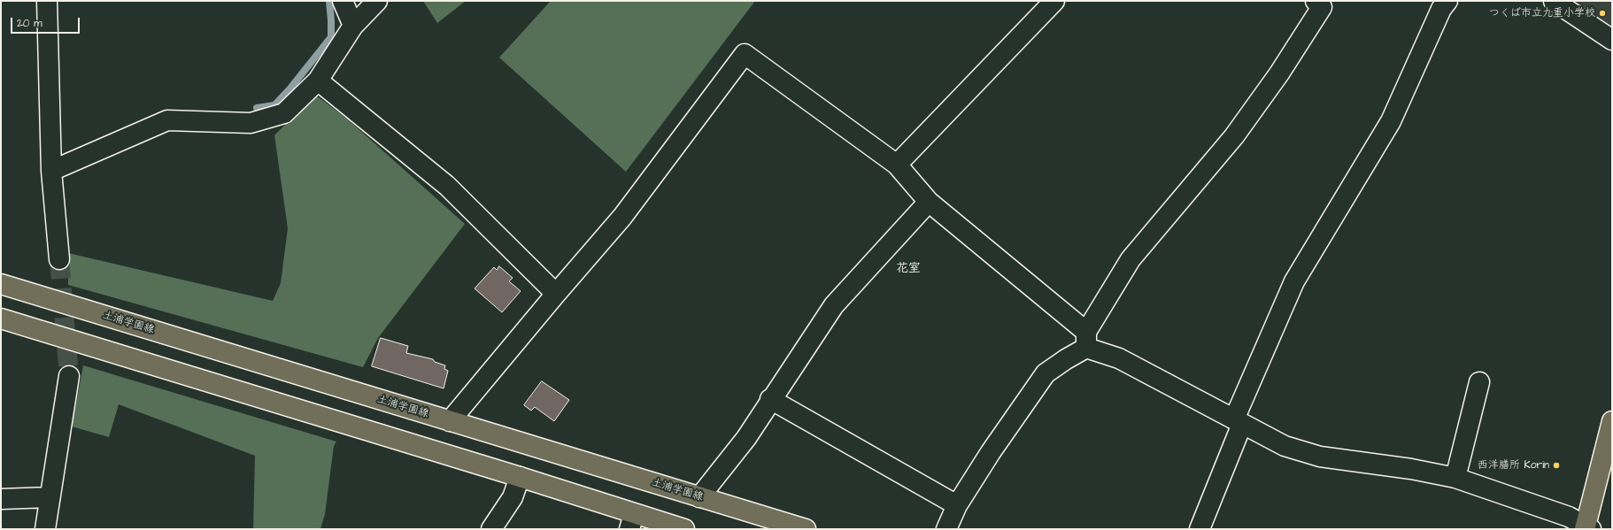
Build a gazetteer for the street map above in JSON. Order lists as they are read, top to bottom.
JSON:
{
  "streets": {
    "main road": ["土浦学園線"]
  },
  "districts": ["花室"],
  "places": ["つくば市立九重小学校", "西洋膳所 Korin"],
  "scale_bar": "20 m"
}
